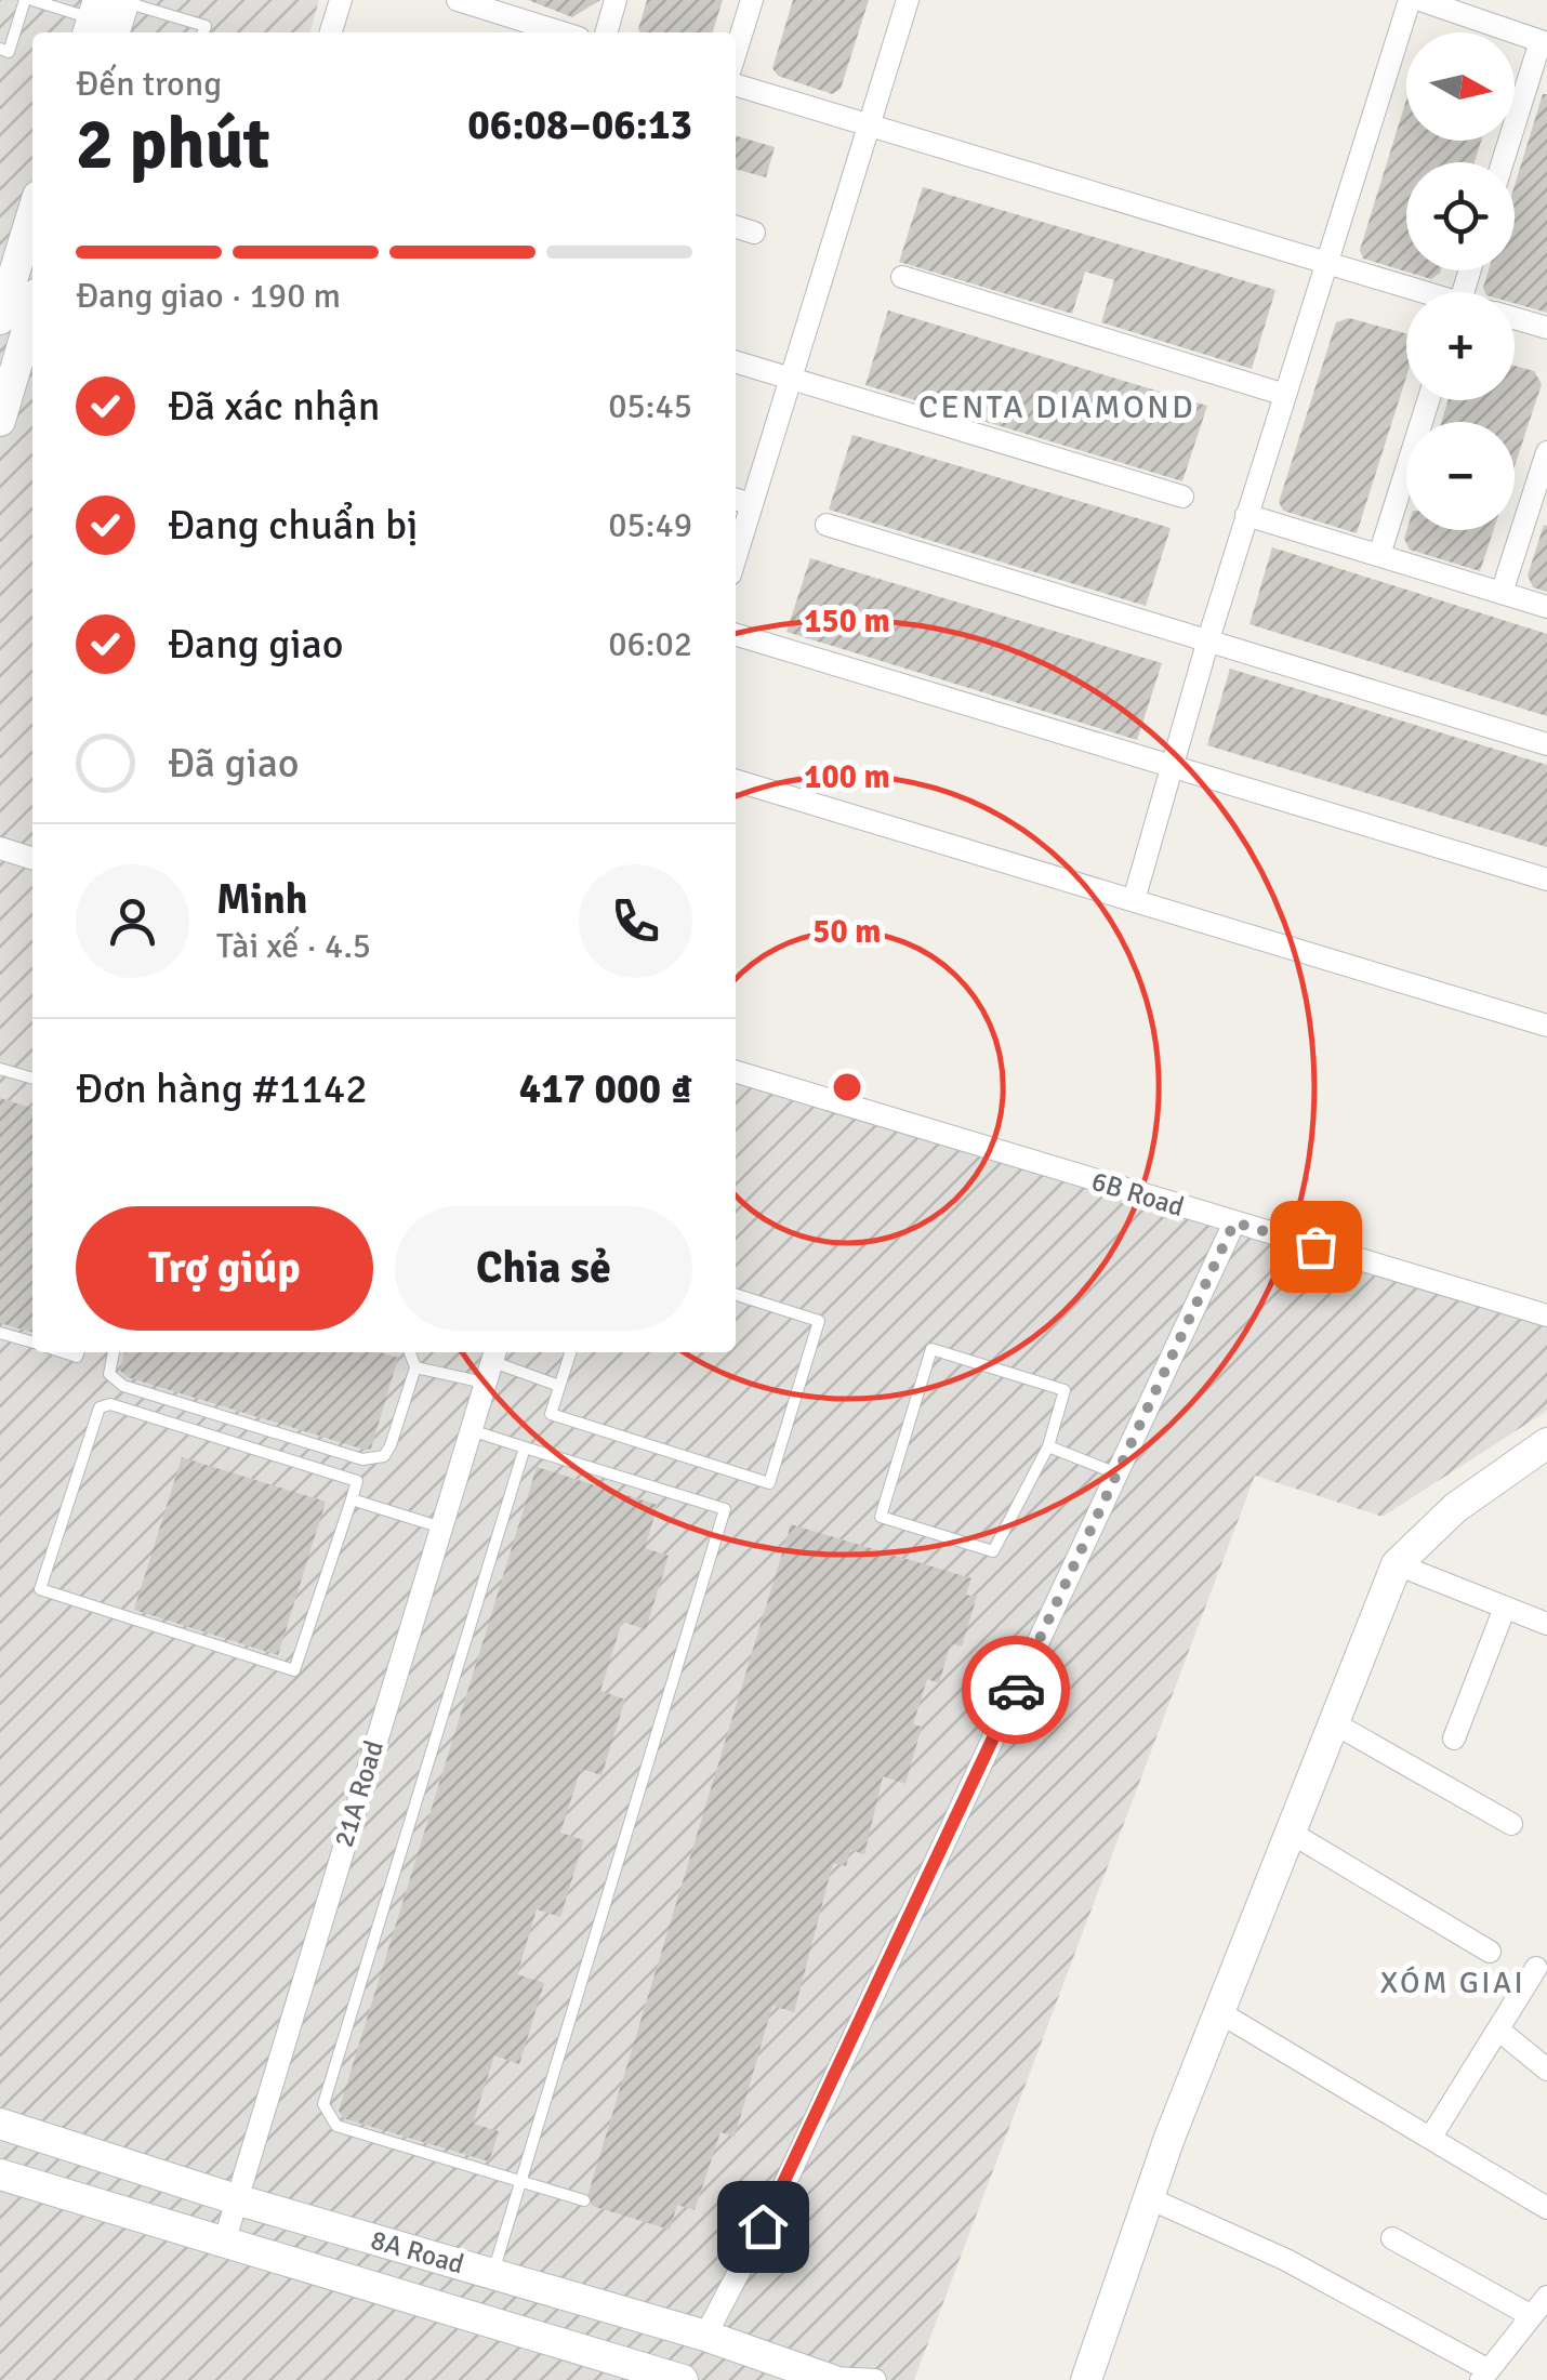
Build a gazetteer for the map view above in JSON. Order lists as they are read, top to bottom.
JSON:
{
  "streets": {
    "street": ["6B Road", "21A Road", "8A Road"]
  },
  "crossings": [
    ["21A Road", "8A Road"]
  ],
  "districts": ["CENTA DIAMOND", "XÓM GIAI"],
  "north": "right",
  "page": {
    "map_buttons": ["+", "−"],
    "heading": ["2 phút", "Đến trong", "06:08–06:13"],
    "panel": [
      "Minh",
      "Tài xế · 4.5",
      "Đơn hàng #1142",
      "417 000 ₫"
    ],
    "bar": "Đang giao · 190 m",
    "list": [
      ["Đã xác nhận", "05:45"],
      ["Đang chuẩn bị", "05:49"],
      ["Đang giao", "06:02"],
      "Đã giao"
    ],
    "buttons": ["Trợ giúp", "Chia sẻ"]
  },
  "rings": ["150 m", "100 m", "50 m"]
}
